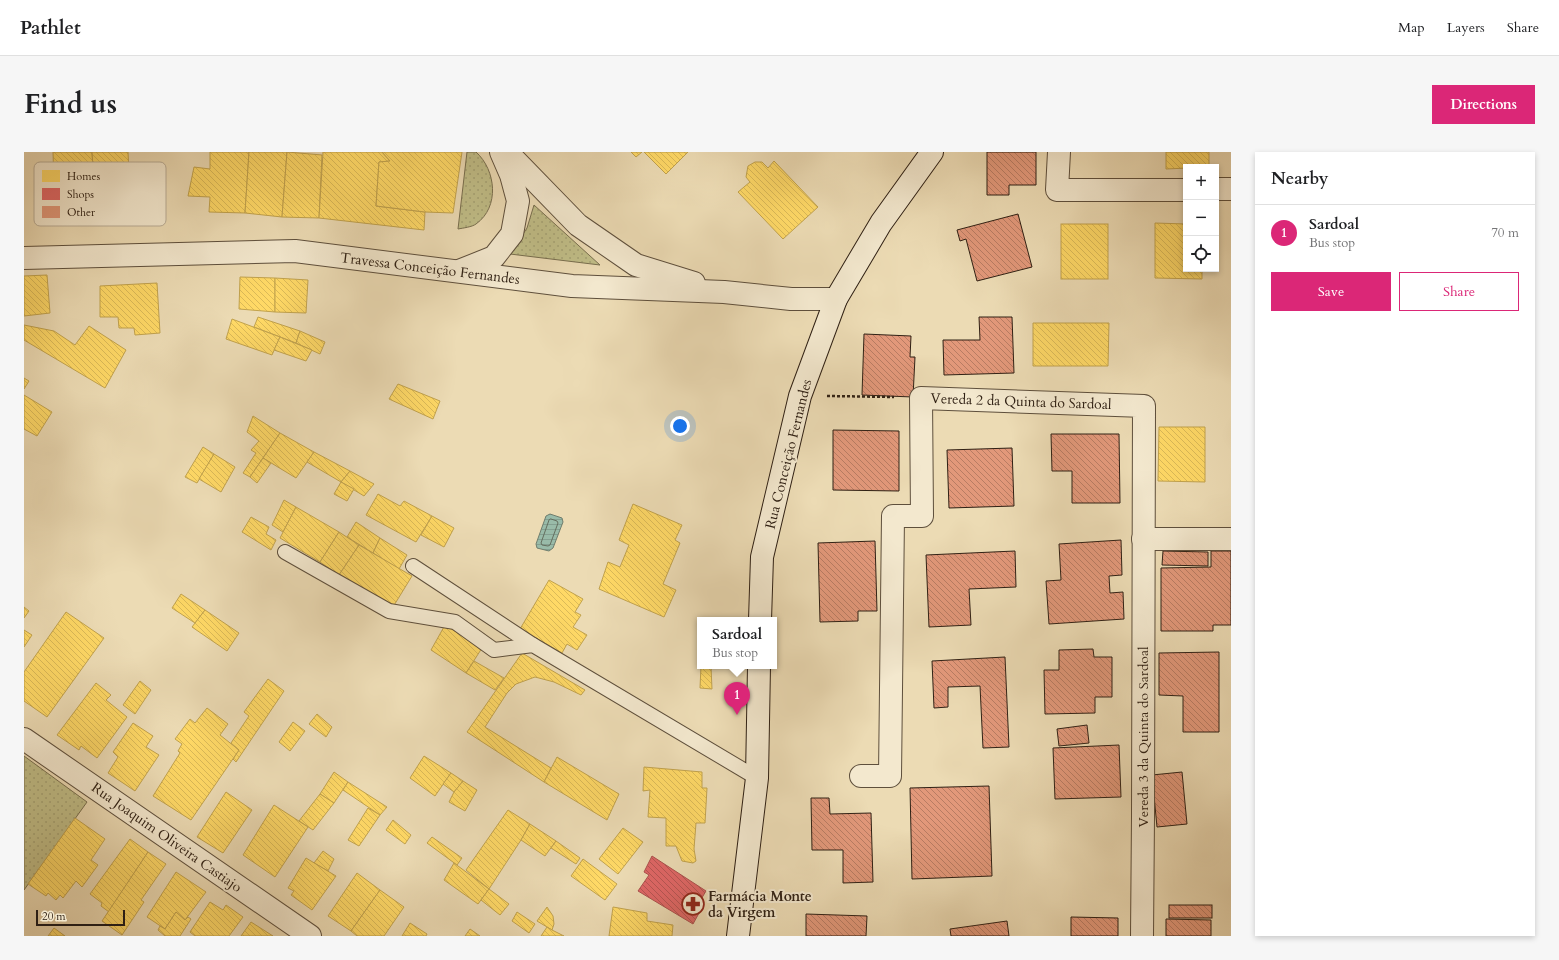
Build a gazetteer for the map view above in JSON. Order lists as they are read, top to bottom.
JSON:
{
  "streets": {
    "street": [
      "Travessa Conceição Fernandes",
      "Vereda 2 da Quinta do Sardoal",
      "Rua Conceição Fernandes",
      "Vereda 3 da Quinta do Sardoal",
      "Rua Joaquim Oliveira Castiajo"
    ]
  },
  "crossings": [
    ["Travessa Conceição Fernandes", "Rua Conceição Fernandes"],
    ["Vereda 2 da Quinta do Sardoal", "Vereda 3 da Quinta do Sardoal"]
  ],
  "places": {
    "pharmacy": ["Farmácia Monte da Virgem"]
  },
  "legend": ["Homes", "Shops", "Other"],
  "scale_bar": "20 m",
  "page": {
    "header": "Pathlet",
    "nav": ["Map", "Layers", "Share"],
    "title": "Find us",
    "buttons": [
      "Directions",
      ["Save", "Share"]
    ],
    "heading": "Nearby",
    "map_buttons": ["+", "−"],
    "list": [
      {
        "mark": "1",
        "name": "Sardoal",
        "note": "Bus stop",
        "value": "70 m"
      }
    ],
    "popup": ["Sardoal", "Bus stop"],
    "pins": "1",
    "scale": "20 m"
  }
}
